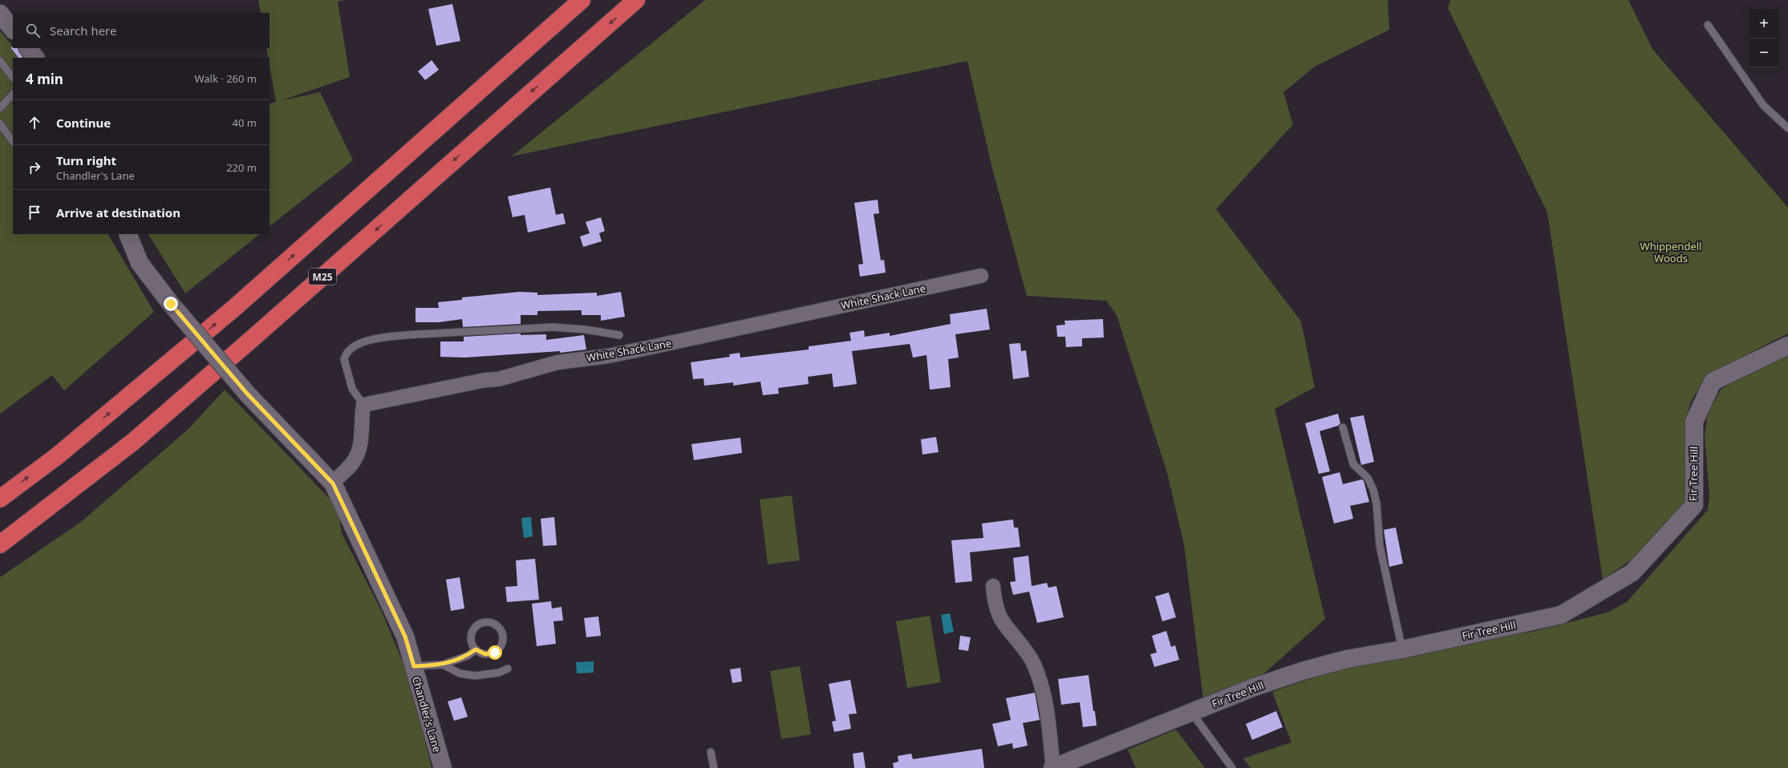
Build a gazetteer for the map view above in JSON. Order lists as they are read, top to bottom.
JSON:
{
  "streets": {
    "highway": ["M25"],
    "street": ["White Shack Lane", "Fir Tree Hill", "Chandler's Lane"]
  },
  "parks": ["Whippendell Woods"],
  "page": {
    "map_buttons": ["+", "−"],
    "search": "Search here",
    "heading": ["4 min", "Walk · 260 m"],
    "list": [
      ["Continue", "40 m"],
      ["Turn right", "Chandler's Lane", "220 m"],
      "Arrive at destination"
    ]
  }
}
